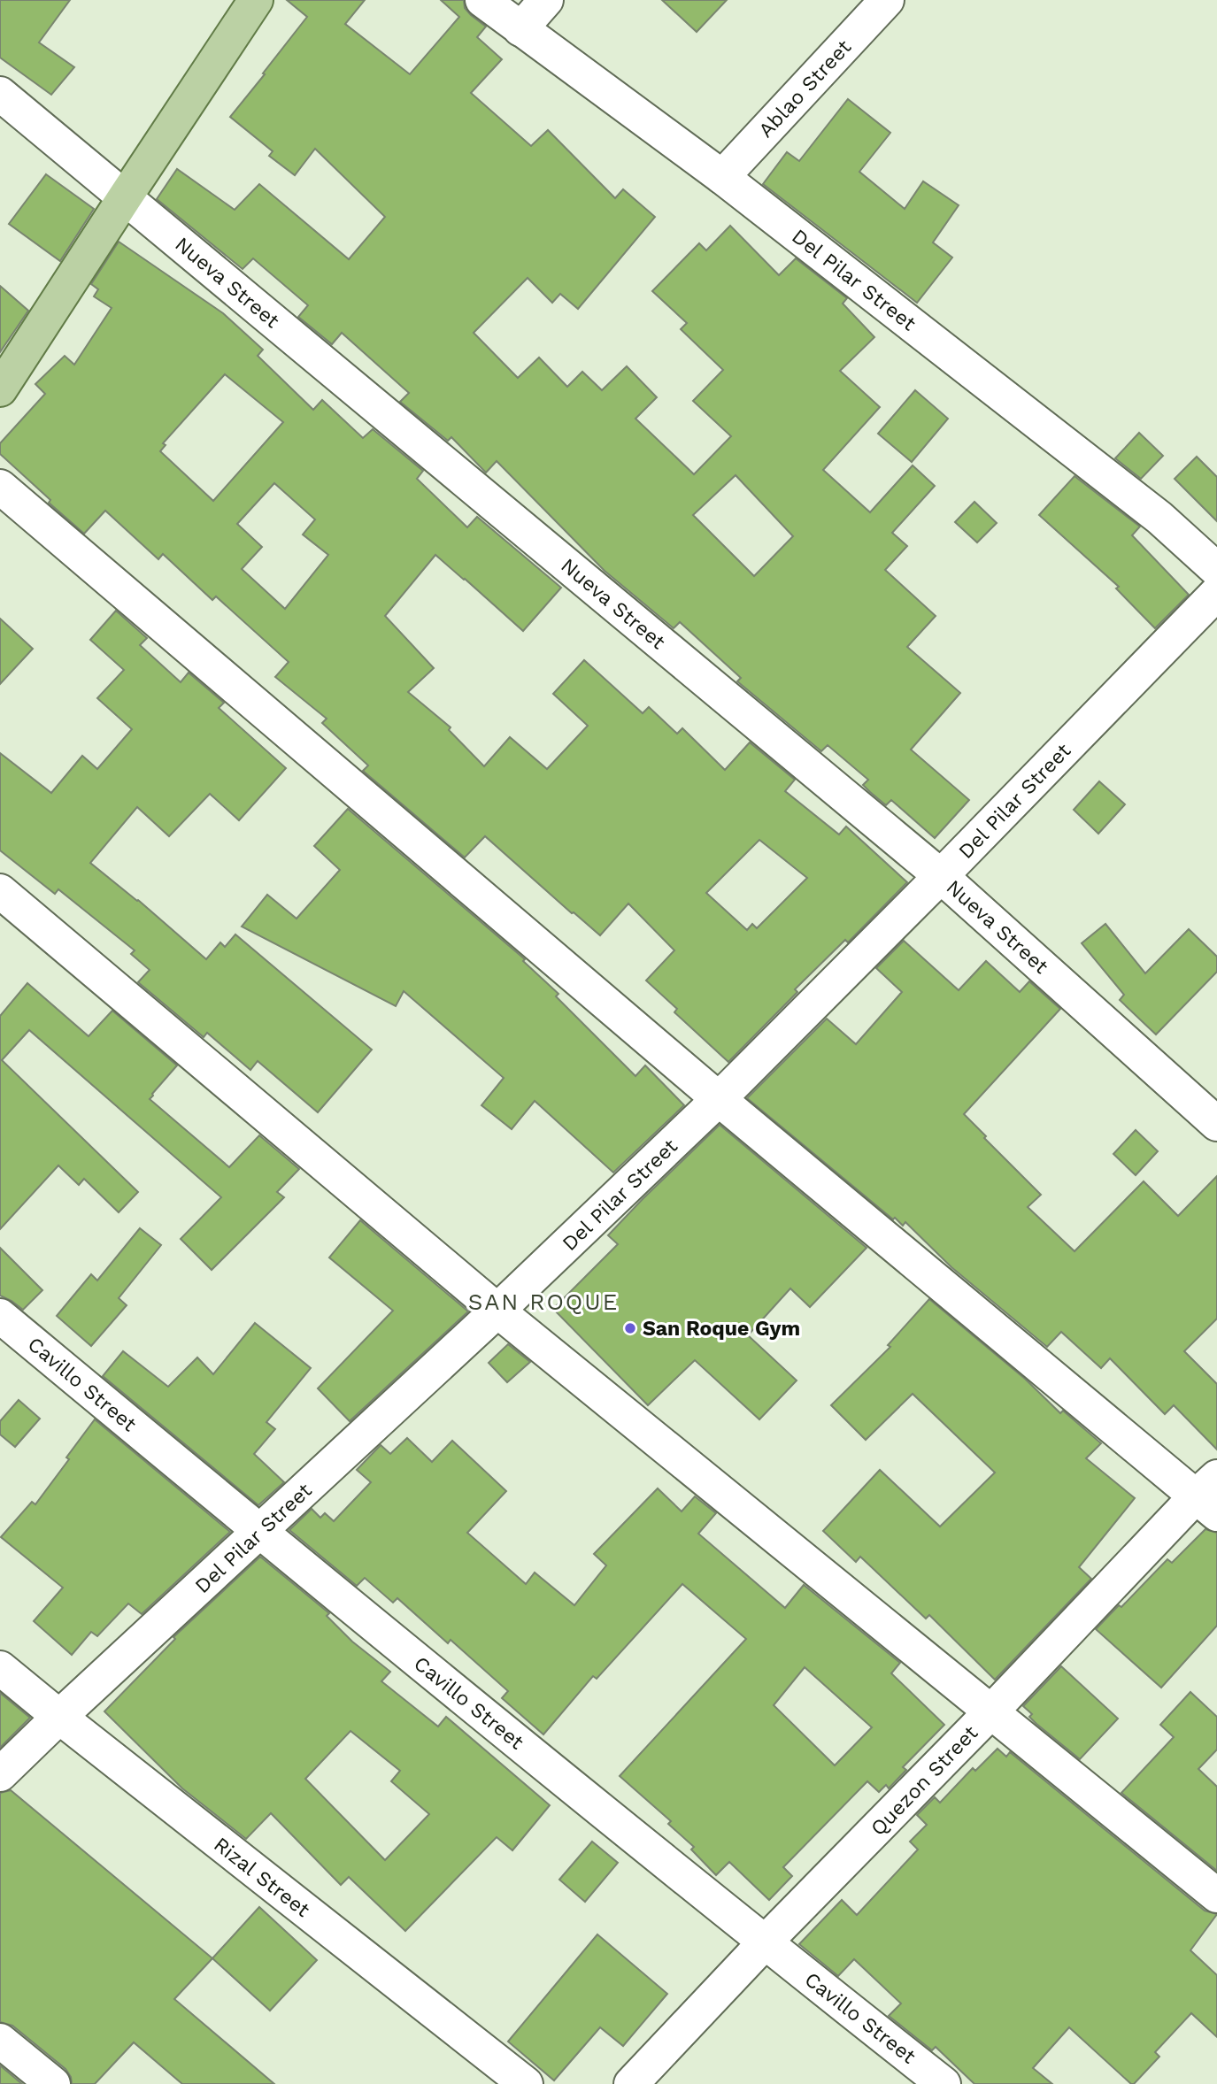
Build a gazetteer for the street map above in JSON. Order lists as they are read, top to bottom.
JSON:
{
  "streets": {
    "street": [
      "Ablao Street",
      "Del Pilar Street",
      "Nueva Street",
      "Cavillo Street",
      "Quezon Street",
      "Rizal Street"
    ]
  },
  "crossings": [
    ["Ablao Street", "Del Pilar Street"],
    ["Del Pilar Street", "Nueva Street"],
    ["Del Pilar Street", "Cavillo Street"],
    ["Del Pilar Street", "Rizal Street"],
    ["Cavillo Street", "Quezon Street"]
  ],
  "districts": ["SAN ROQUE"],
  "places": ["San Roque Gym"]
}
